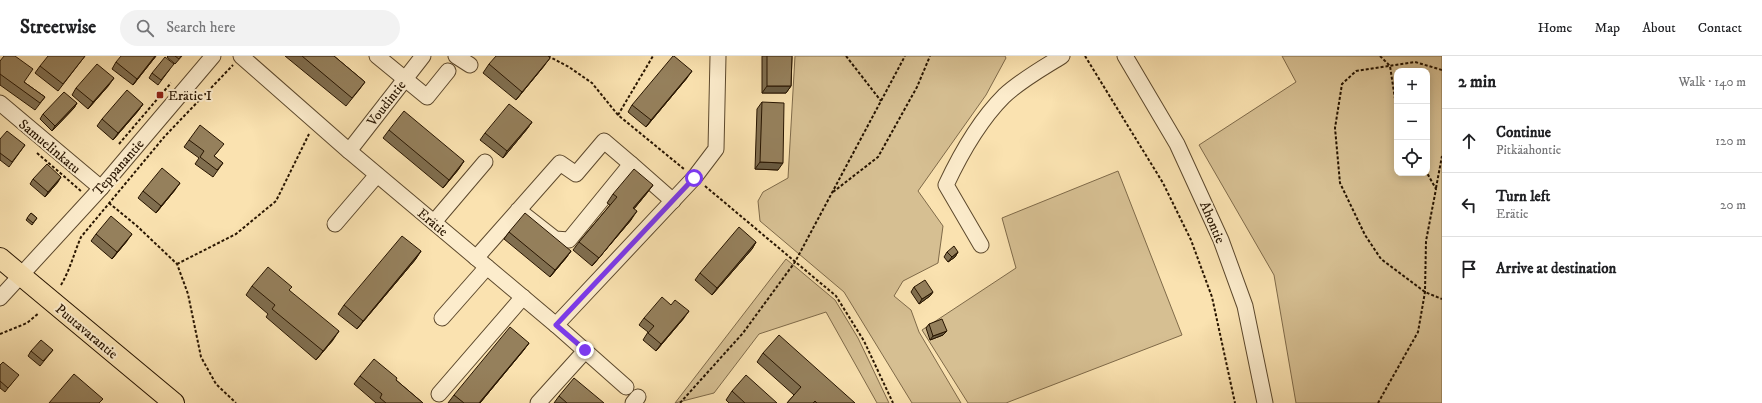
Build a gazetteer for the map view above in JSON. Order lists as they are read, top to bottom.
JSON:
{
  "streets": {
    "main road": ["Puutavarantie"],
    "street": [
      "Voudintie",
      "Samuelinkatu",
      "Teppanantie",
      "Erätie",
      "Ahontie"
    ]
  },
  "crossings": [
    ["Voudintie", "Erätie"],
    ["Samuelinkatu", "Teppanantie"],
    ["Teppanantie", "Puutavarantie"]
  ],
  "places": {
    "transit": ["Erätie I"]
  },
  "page": {
    "header": "Streetwise",
    "search": "Search here",
    "nav": [
      "Home",
      "Map",
      "About",
      "Contact"
    ],
    "heading": ["2 min", "Walk · 140 m"],
    "map_buttons": ["+", "−"],
    "list": [
      ["Continue", "Pitkäahontie", "120 m"],
      ["Turn left", "Erätie", "20 m"],
      "Arrive at destination"
    ]
  }
}
